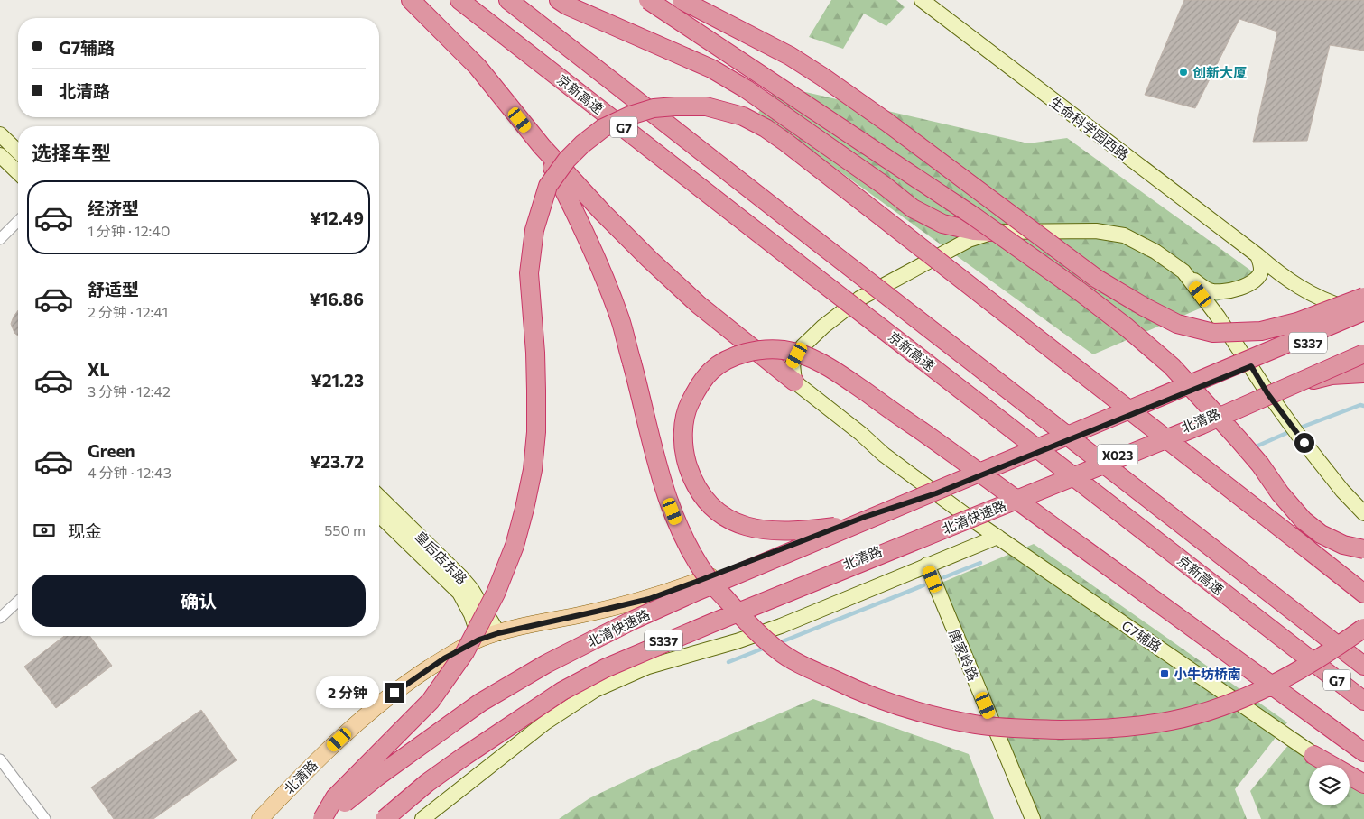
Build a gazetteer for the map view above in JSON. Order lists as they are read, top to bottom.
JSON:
{
  "streets": {
    "highway": ["京新高速", "G7", "北清快速路"],
    "main road": ["S337", "北清路", "X023"],
    "street": [
      "生命科学园西路",
      "皇后店东路",
      "G7辅路",
      "唐家岭路"
    ]
  },
  "crossings": [
    ["生命科学园西路", "北清快速路"],
    ["北清路", "北清快速路"],
    ["北清路", "皇后店东路"],
    ["北清路", "G7辅路"]
  ],
  "places": {
    "other": ["创新大厦"],
    "transit": ["小牛坊桥南"]
  },
  "page": {
    "banner": ["G7辅路", "北清路"],
    "heading": "选择车型",
    "list": [
      {
        "name": "经济型",
        "note": "1 分钟 · 12:40",
        "value": "¥12.49"
      },
      {
        "name": "舒适型",
        "note": "2 分钟 · 12:41",
        "value": "¥16.86"
      },
      {
        "name": "XL",
        "note": "3 分钟 · 12:42",
        "value": "¥21.23"
      },
      {
        "name": "Green",
        "note": "4 分钟 · 12:43",
        "value": "¥23.72"
      }
    ],
    "pay": ["现金", "550 m"],
    "buttons": "确认",
    "bubble": "2 分钟"
  }
}
